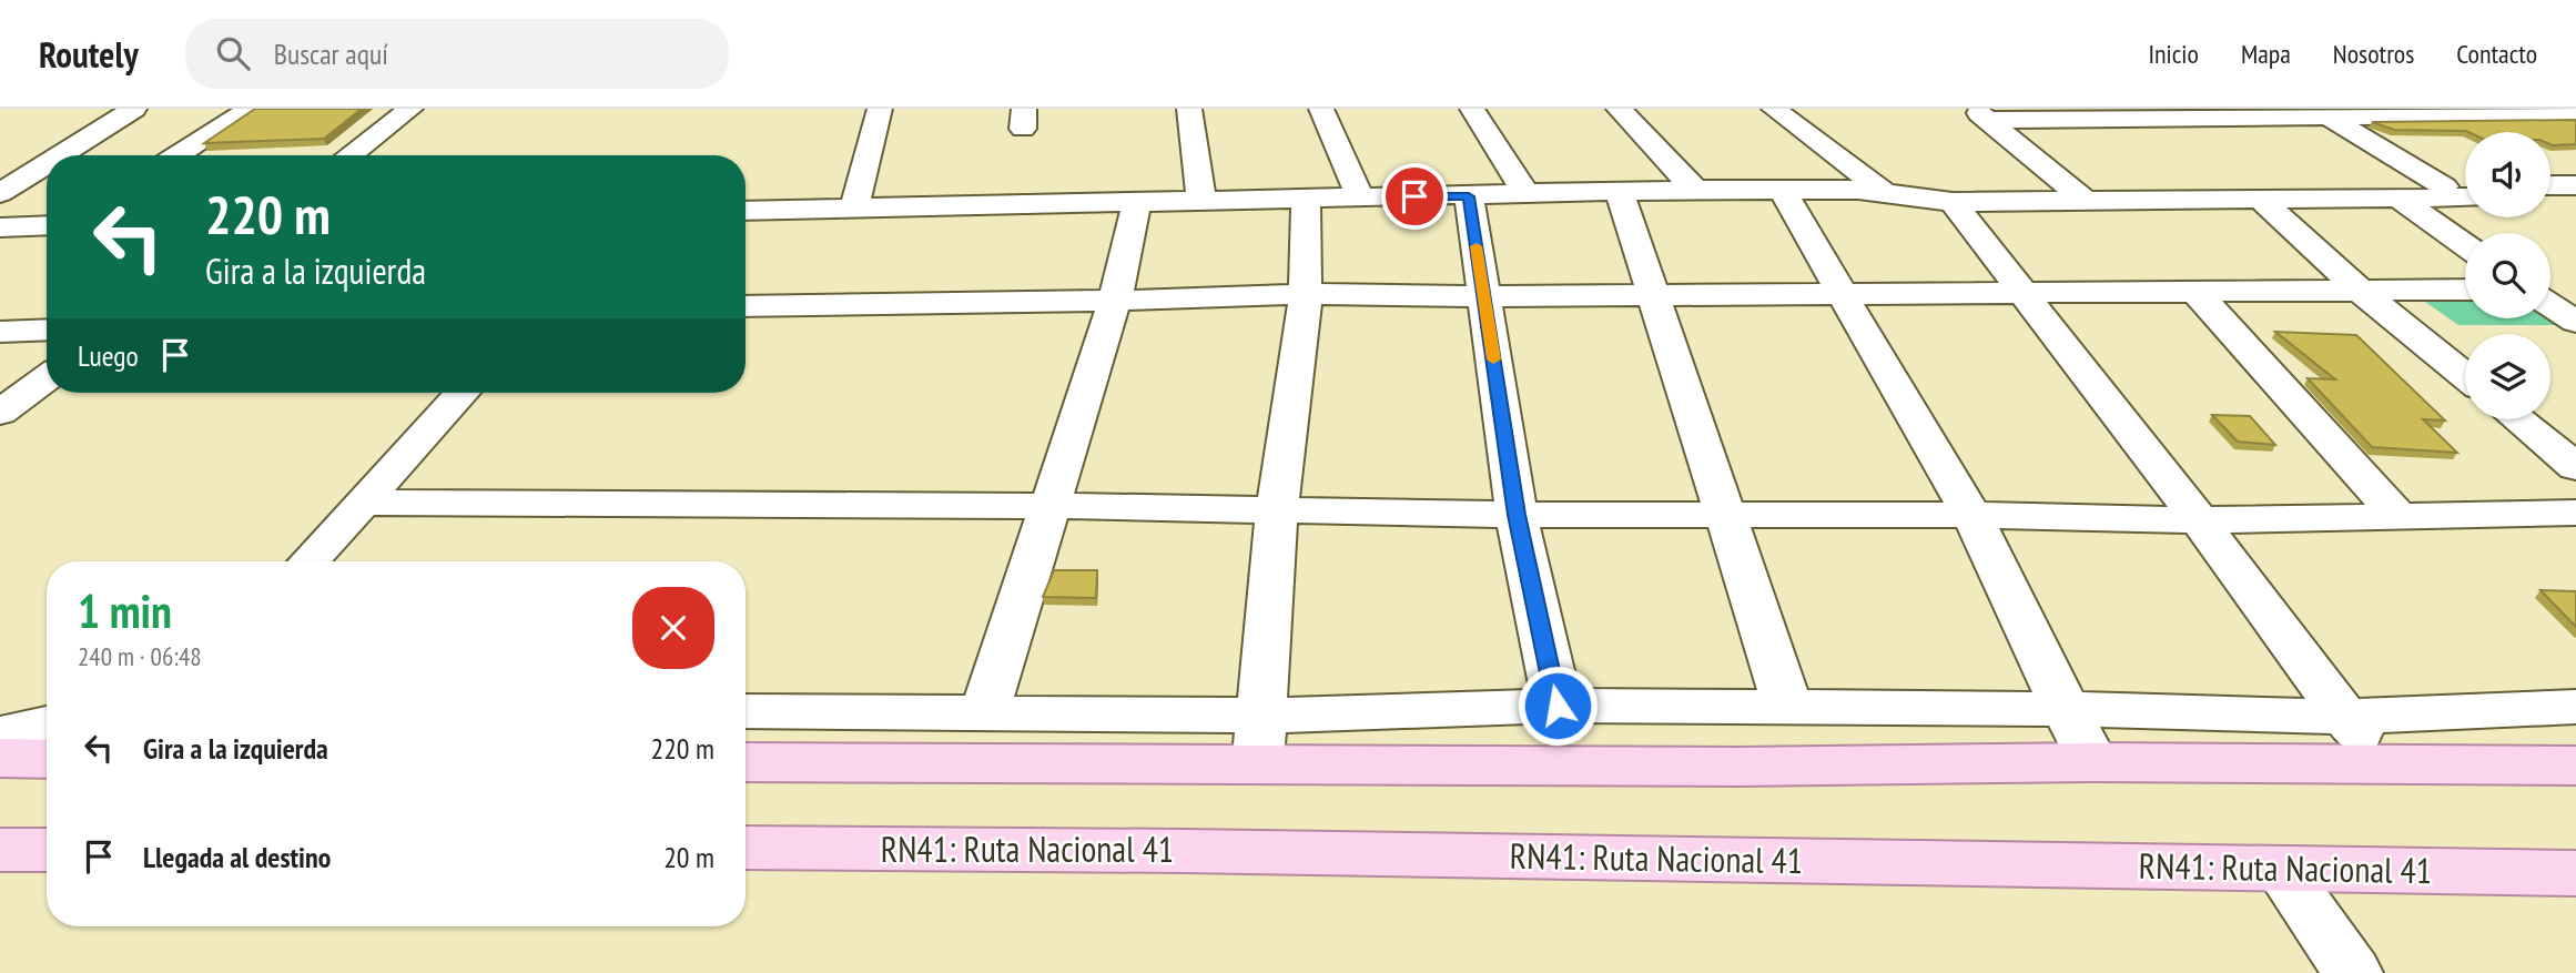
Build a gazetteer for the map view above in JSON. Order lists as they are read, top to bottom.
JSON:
{
  "streets": {
    "main road": ["RN41: Ruta Nacional 41"]
  },
  "page": {
    "header": "Routely",
    "search": "Buscar aquí",
    "nav": [
      "Inicio",
      "Mapa",
      "Nosotros",
      "Contacto"
    ],
    "turn": ["220 m", "Gira a la izquierda"],
    "then": "Luego",
    "heading": ["1 min", "240 m · 06:48"],
    "list": [
      {
        "name": "Gira a la izquierda",
        "value": "220 m"
      },
      {
        "name": "Llegada al destino",
        "value": "20 m"
      }
    ]
  }
}
